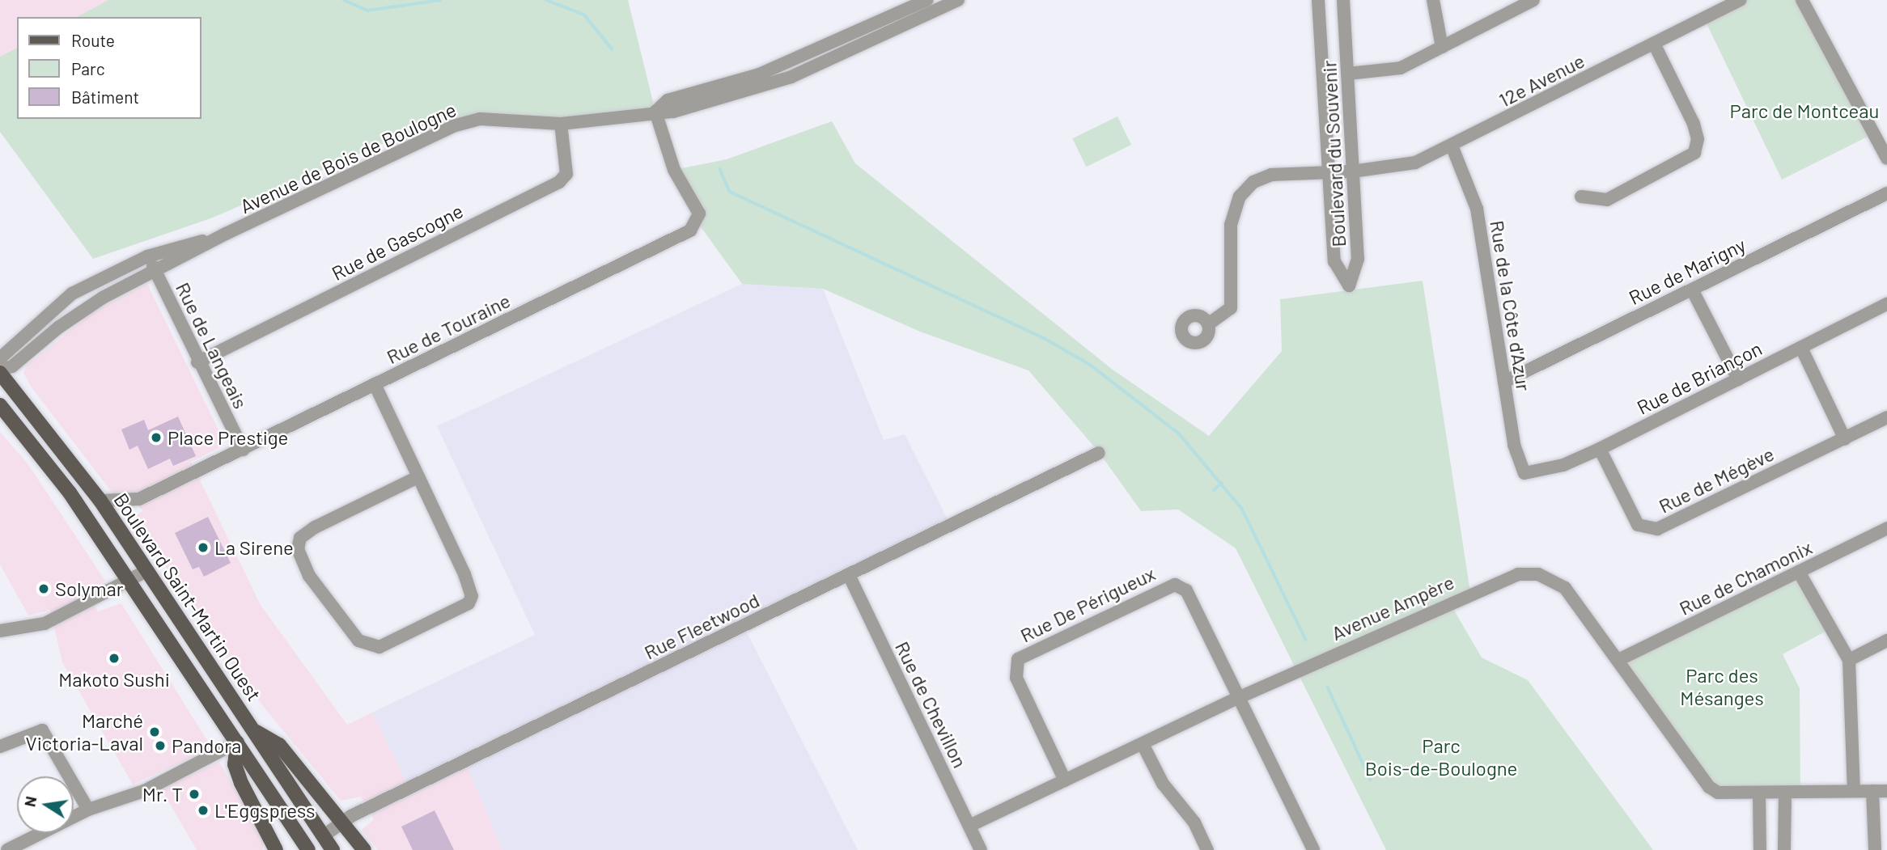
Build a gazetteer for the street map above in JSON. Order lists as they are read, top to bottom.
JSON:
{
  "streets": {
    "main road": ["Boulevard Saint-Martin Ouest"],
    "street": [
      "12e Avenue",
      "Boulevard du Souvenir",
      "Avenue de Bois de Boulogne",
      "Rue de Gascogne",
      "Rue de Marigny",
      "Rue de la Côte d'Azur",
      "Rue de Touraine",
      "Rue de Langeais",
      "Rue de Briançon",
      "Rue de Mégève",
      "Rue de Chamonix",
      "Rue De Périgueux",
      "Avenue Ampère",
      "Rue Fleetwood",
      "Rue de Chevillon"
    ]
  },
  "crossings": [
    ["12e Avenue", "Boulevard du Souvenir"],
    ["12e Avenue", "Rue de la Côte d'Azur"],
    ["Avenue de Bois de Boulogne", "Rue de Gascogne"],
    ["Avenue de Bois de Boulogne", "Rue de Touraine"],
    ["Avenue de Bois de Boulogne", "Rue de Langeais"],
    ["Avenue de Bois de Boulogne", "Boulevard Saint-Martin Ouest"],
    ["Rue de Gascogne", "Rue de Langeais"],
    ["Rue de Marigny", "Rue de la Côte d'Azur"],
    ["Rue de la Côte d'Azur", "Rue de Briançon"],
    ["Rue de Touraine", "Rue de Langeais"],
    ["Rue de Touraine", "Boulevard Saint-Martin Ouest"],
    ["Rue de Briançon", "Rue de Mégève"],
    ["Rue de Chamonix", "Avenue Ampère"],
    ["Boulevard Saint-Martin Ouest", "Rue Fleetwood"],
    ["Rue De Périgueux", "Avenue Ampère"],
    ["Avenue Ampère", "Rue de Chevillon"],
    ["Rue Fleetwood", "Rue de Chevillon"]
  ],
  "parks": ["Parc de Montceau", "Parc des Mésanges", "Parc Bois-de-Boulogne"],
  "places": [
    "Place Prestige",
    "La Sirene",
    "Solymar",
    "Makoto Sushi",
    "Marché Victoria-Laval",
    "Pandora",
    "Mr. T",
    "L'Eggspress"
  ],
  "legend": ["Route", "Parc", "Bâtiment"],
  "north": "left"
}
